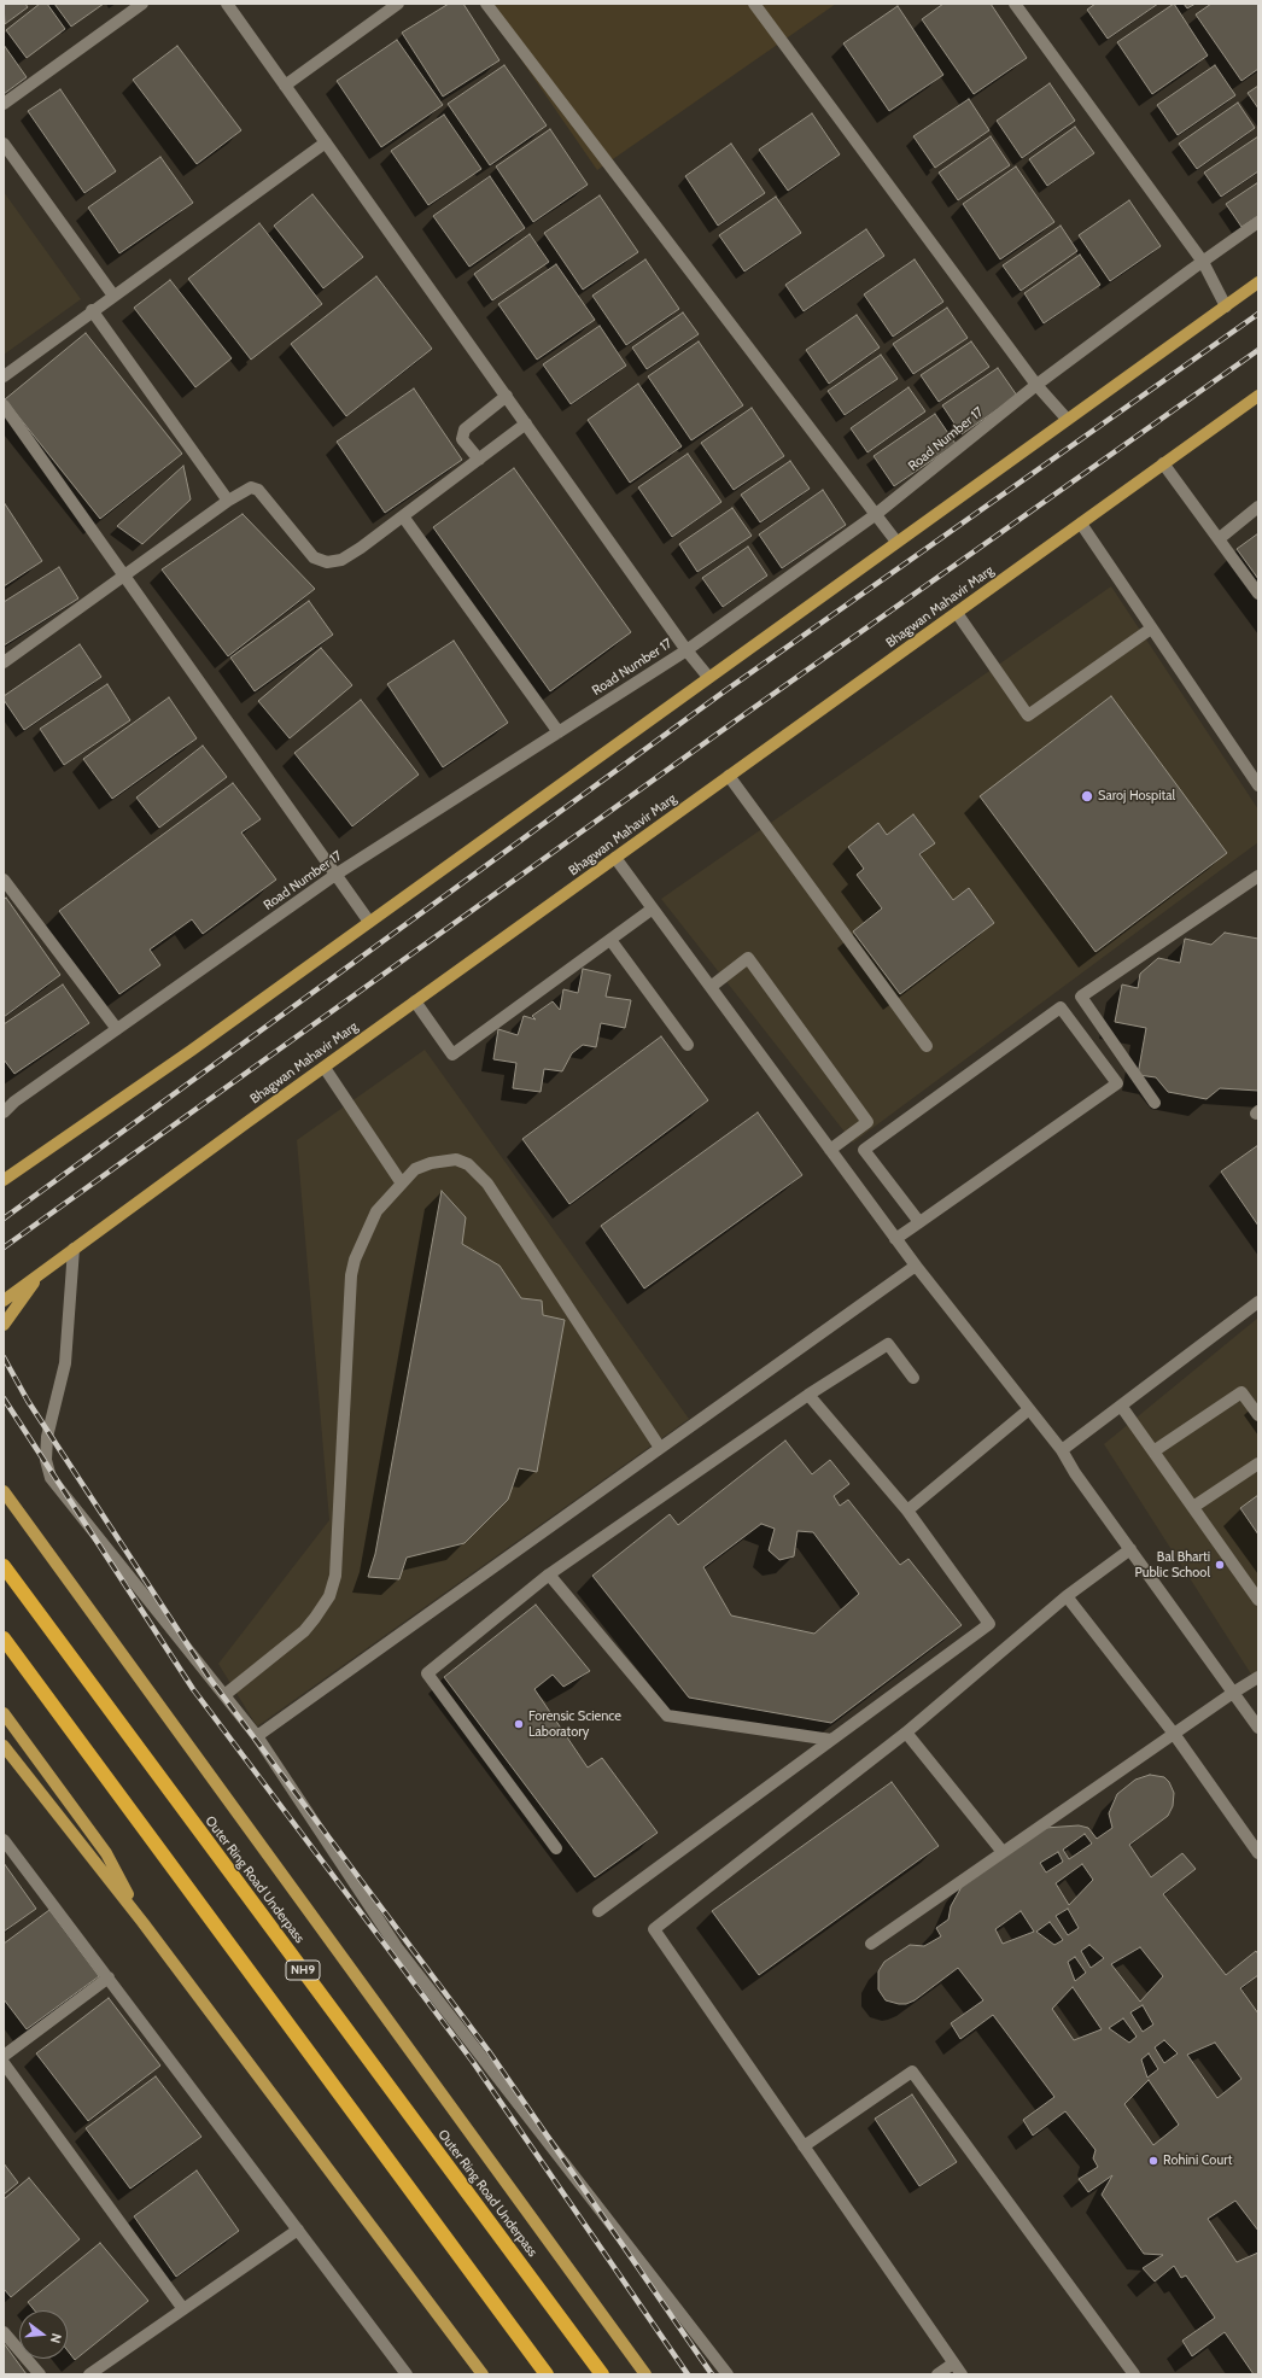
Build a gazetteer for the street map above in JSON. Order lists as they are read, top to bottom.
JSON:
{
  "streets": {
    "highway": ["Outer Ring Road Underpass", "NH9"],
    "main road": ["Bhagwan Mahavir Marg"],
    "street": ["Road Number 17"]
  },
  "places": [
    "Saroj Hospital",
    "Bal Bharti Public School",
    "Forensic Science Laboratory",
    "Rohini Court"
  ],
  "north": "right"
}
